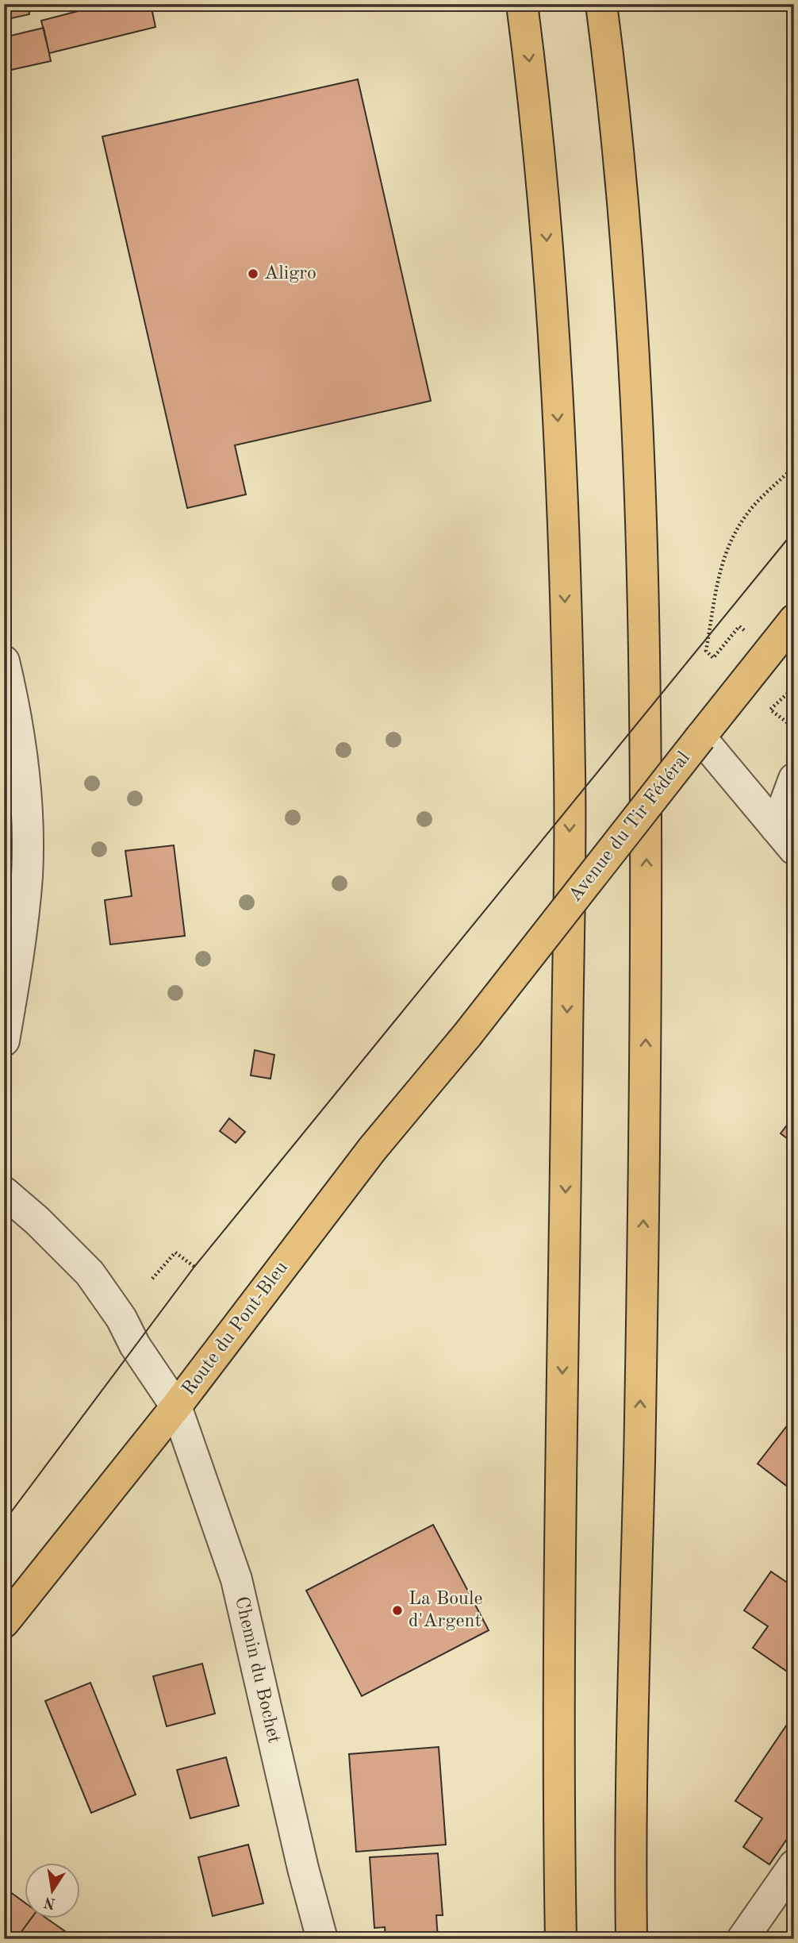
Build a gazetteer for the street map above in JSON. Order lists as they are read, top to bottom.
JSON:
{
  "streets": {
    "main road": ["Avenue du Tir Fédéral", "Route du Pont-Bleu"],
    "street": ["Chemin du Bochet"]
  },
  "crossings": [
    ["Avenue du Tir Fédéral", "Route du Pont-Bleu"],
    ["Route du Pont-Bleu", "Chemin du Bochet"]
  ],
  "places": ["Aligro", "La Boule d'Argent"],
  "north": "bottom"
}
